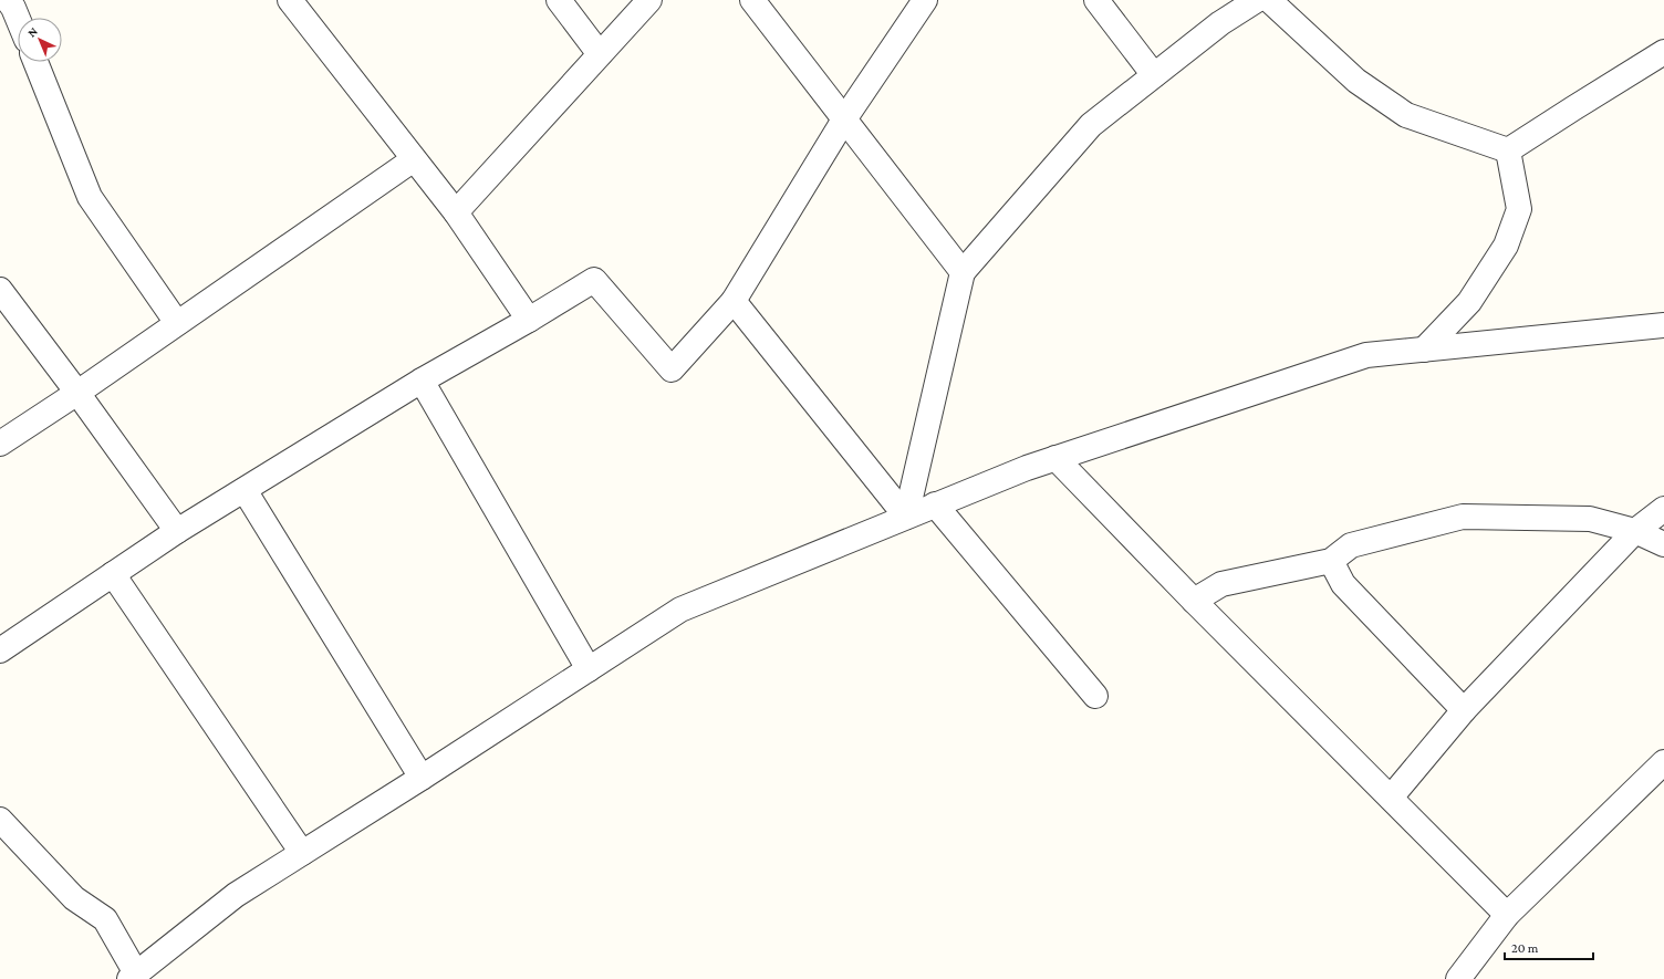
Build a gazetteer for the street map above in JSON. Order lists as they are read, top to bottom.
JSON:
{
  "scale_bar": "20 m",
  "north": "top left"
}
